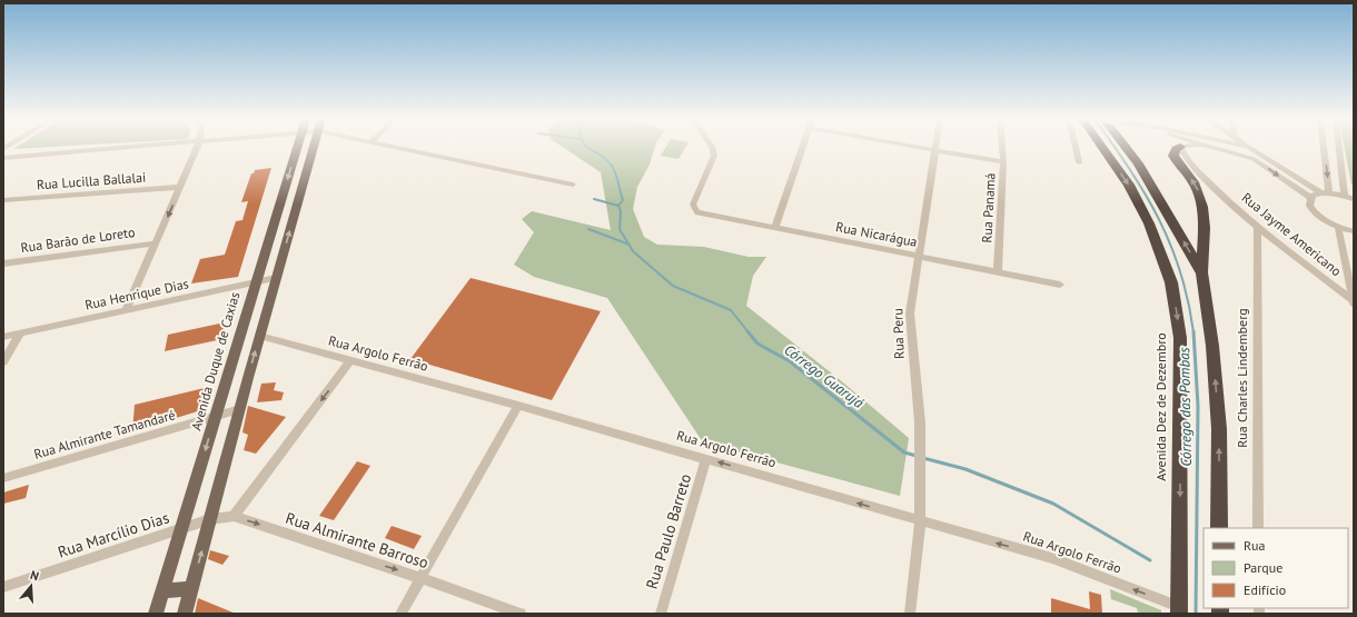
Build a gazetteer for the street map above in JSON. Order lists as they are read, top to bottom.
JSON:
{
  "streets": {
    "highway": ["Avenida Dez de Dezembro"],
    "main road": ["Avenida Duque de Caxias"],
    "street": [
      "Rua Lucilla Ballalai",
      "Rua Panamá",
      "Rua Nicarágua",
      "Rua Jayme Americano",
      "Rua Barão de Loreto",
      "Rua Henrique Dias",
      "Rua Peru",
      "Rua Argolo Ferrão",
      "Rua Charles Lindemberg",
      "Rua Almirante Tamandaré",
      "Rua Paulo Barreto",
      "Rua Marcílio Dias",
      "Rua Almirante Barroso"
    ]
  },
  "crossings": [
    ["Rua Panamá", "Rua Nicarágua"],
    ["Rua Nicarágua", "Rua Peru"],
    ["Rua Jayme Americano", "Rua Charles Lindemberg"],
    ["Rua Henrique Dias", "Avenida Duque de Caxias"],
    ["Rua Peru", "Rua Argolo Ferrão"],
    ["Rua Argolo Ferrão", "Avenida Dez de Dezembro"],
    ["Rua Argolo Ferrão", "Rua Paulo Barreto"],
    ["Avenida Duque de Caxias", "Rua Almirante Tamandaré"],
    ["Avenida Duque de Caxias", "Rua Marcílio Dias"],
    ["Avenida Duque de Caxias", "Rua Almirante Barroso"],
    ["Rua Marcílio Dias", "Rua Almirante Barroso"]
  ],
  "one_way": ["Rua Argolo Ferrão", "Rua Almirante Barroso"],
  "water": ["Córrego Guarujá", "Córrego das Pombas"],
  "legend": ["Rua", "Parque", "Edifício"],
  "north": "top"
}
